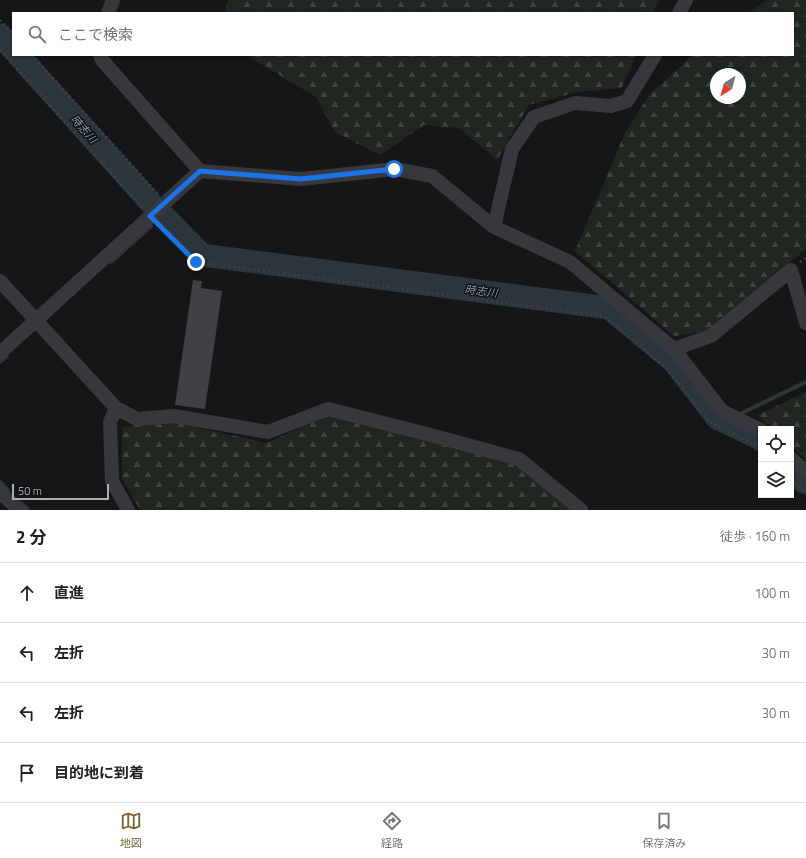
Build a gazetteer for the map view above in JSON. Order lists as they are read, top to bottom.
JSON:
{
  "water": ["時志川"],
  "scale_bar": "50 m",
  "north": "bottom left",
  "page": {
    "search": "ここで検索",
    "scale": "50 m",
    "heading": ["2 分", "徒歩 · 160 m"],
    "list": [
      ["直進", "100 m"],
      ["左折", "30 m"],
      ["左折", "30 m"],
      "目的地に到着"
    ],
    "nav": ["地図", "経路", "保存済み"]
  }
}
